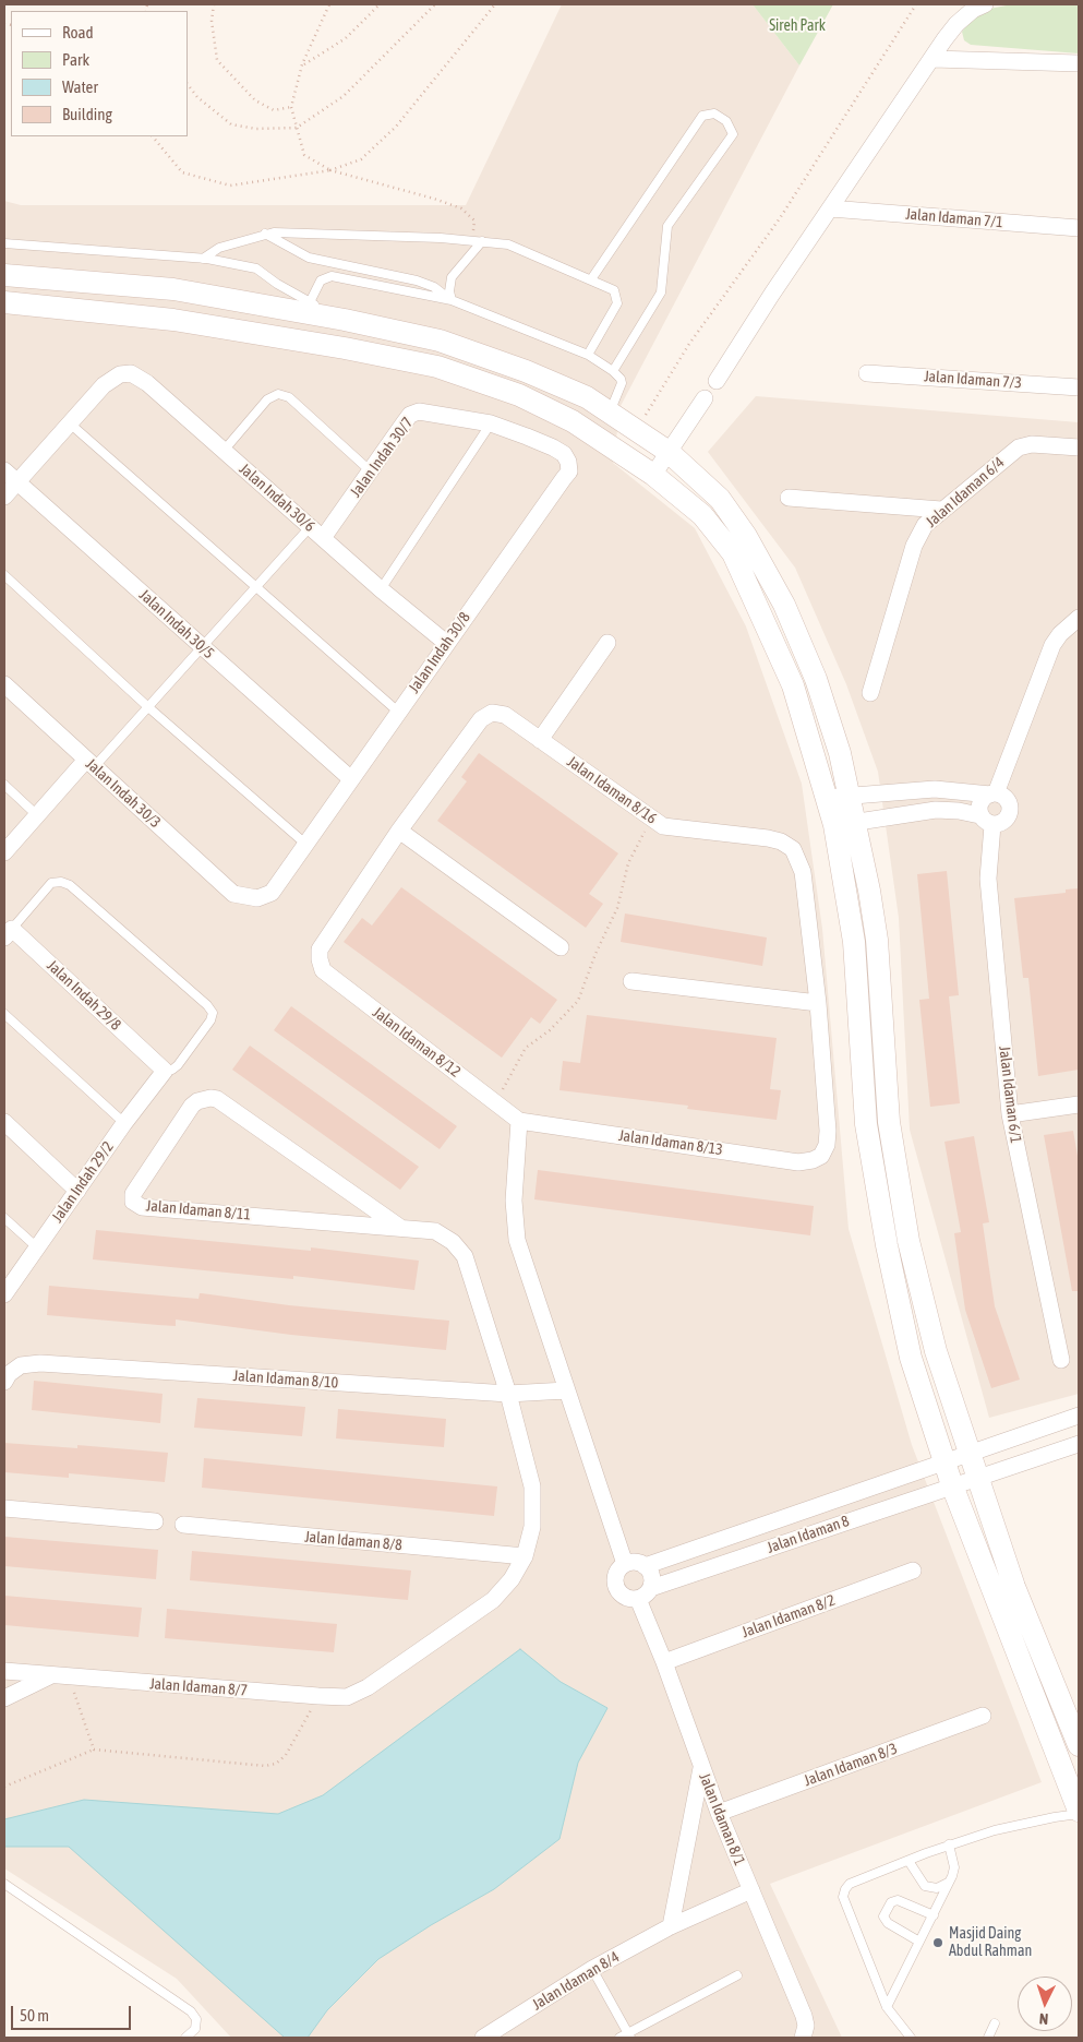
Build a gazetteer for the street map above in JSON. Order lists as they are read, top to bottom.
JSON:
{
  "streets": {
    "street": [
      "Jalan Idaman 7/1",
      "Jalan Idaman 7/3",
      "Jalan Indah 30/7",
      "Jalan Idaman 6/4",
      "Jalan Indah 30/6",
      "Jalan Indah 30/5",
      "Jalan Indah 30/8",
      "Jalan Idaman 8/16",
      "Jalan Indah 30/3",
      "Jalan Indah 29/8",
      "Jalan Idaman 8/12",
      "Jalan Idaman 6/1",
      "Jalan Idaman 8/13",
      "Jalan Indah 29/2",
      "Jalan Idaman 8/11",
      "Jalan Idaman 8/10",
      "Jalan Idaman 8",
      "Jalan Idaman 8/8",
      "Jalan Idaman 8/2",
      "Jalan Idaman 8/7",
      "Jalan Idaman 8/3",
      "Jalan Idaman 8/1",
      "Jalan Idaman 8/4"
    ]
  },
  "crossings": [
    ["Jalan Indah 30/7", "Jalan Indah 30/6"],
    ["Jalan Indah 30/7", "Jalan Indah 30/8"],
    ["Jalan Indah 30/6", "Jalan Indah 30/8"],
    ["Jalan Indah 30/5", "Jalan Indah 30/8"],
    ["Jalan Indah 30/8", "Jalan Indah 30/3"],
    ["Jalan Idaman 8/16", "Jalan Idaman 8/12"],
    ["Jalan Idaman 8/16", "Jalan Idaman 8/13"],
    ["Jalan Indah 29/8", "Jalan Indah 29/2"],
    ["Jalan Idaman 8/12", "Jalan Idaman 8/13"],
    ["Jalan Idaman 8/11", "Jalan Idaman 8/10"],
    ["Jalan Idaman 8", "Jalan Idaman 8/1"],
    ["Jalan Idaman 8/8", "Jalan Idaman 8/7"],
    ["Jalan Idaman 8/2", "Jalan Idaman 8/1"],
    ["Jalan Idaman 8/3", "Jalan Idaman 8/1"],
    ["Jalan Idaman 8/1", "Jalan Idaman 8/4"]
  ],
  "parks": ["Sireh Park"],
  "places": ["Masjid Daing Abdul Rahman"],
  "legend": [
    "Road",
    "Park",
    "Water",
    "Building"
  ],
  "scale_bar": "50 m",
  "north": "bottom"
}
